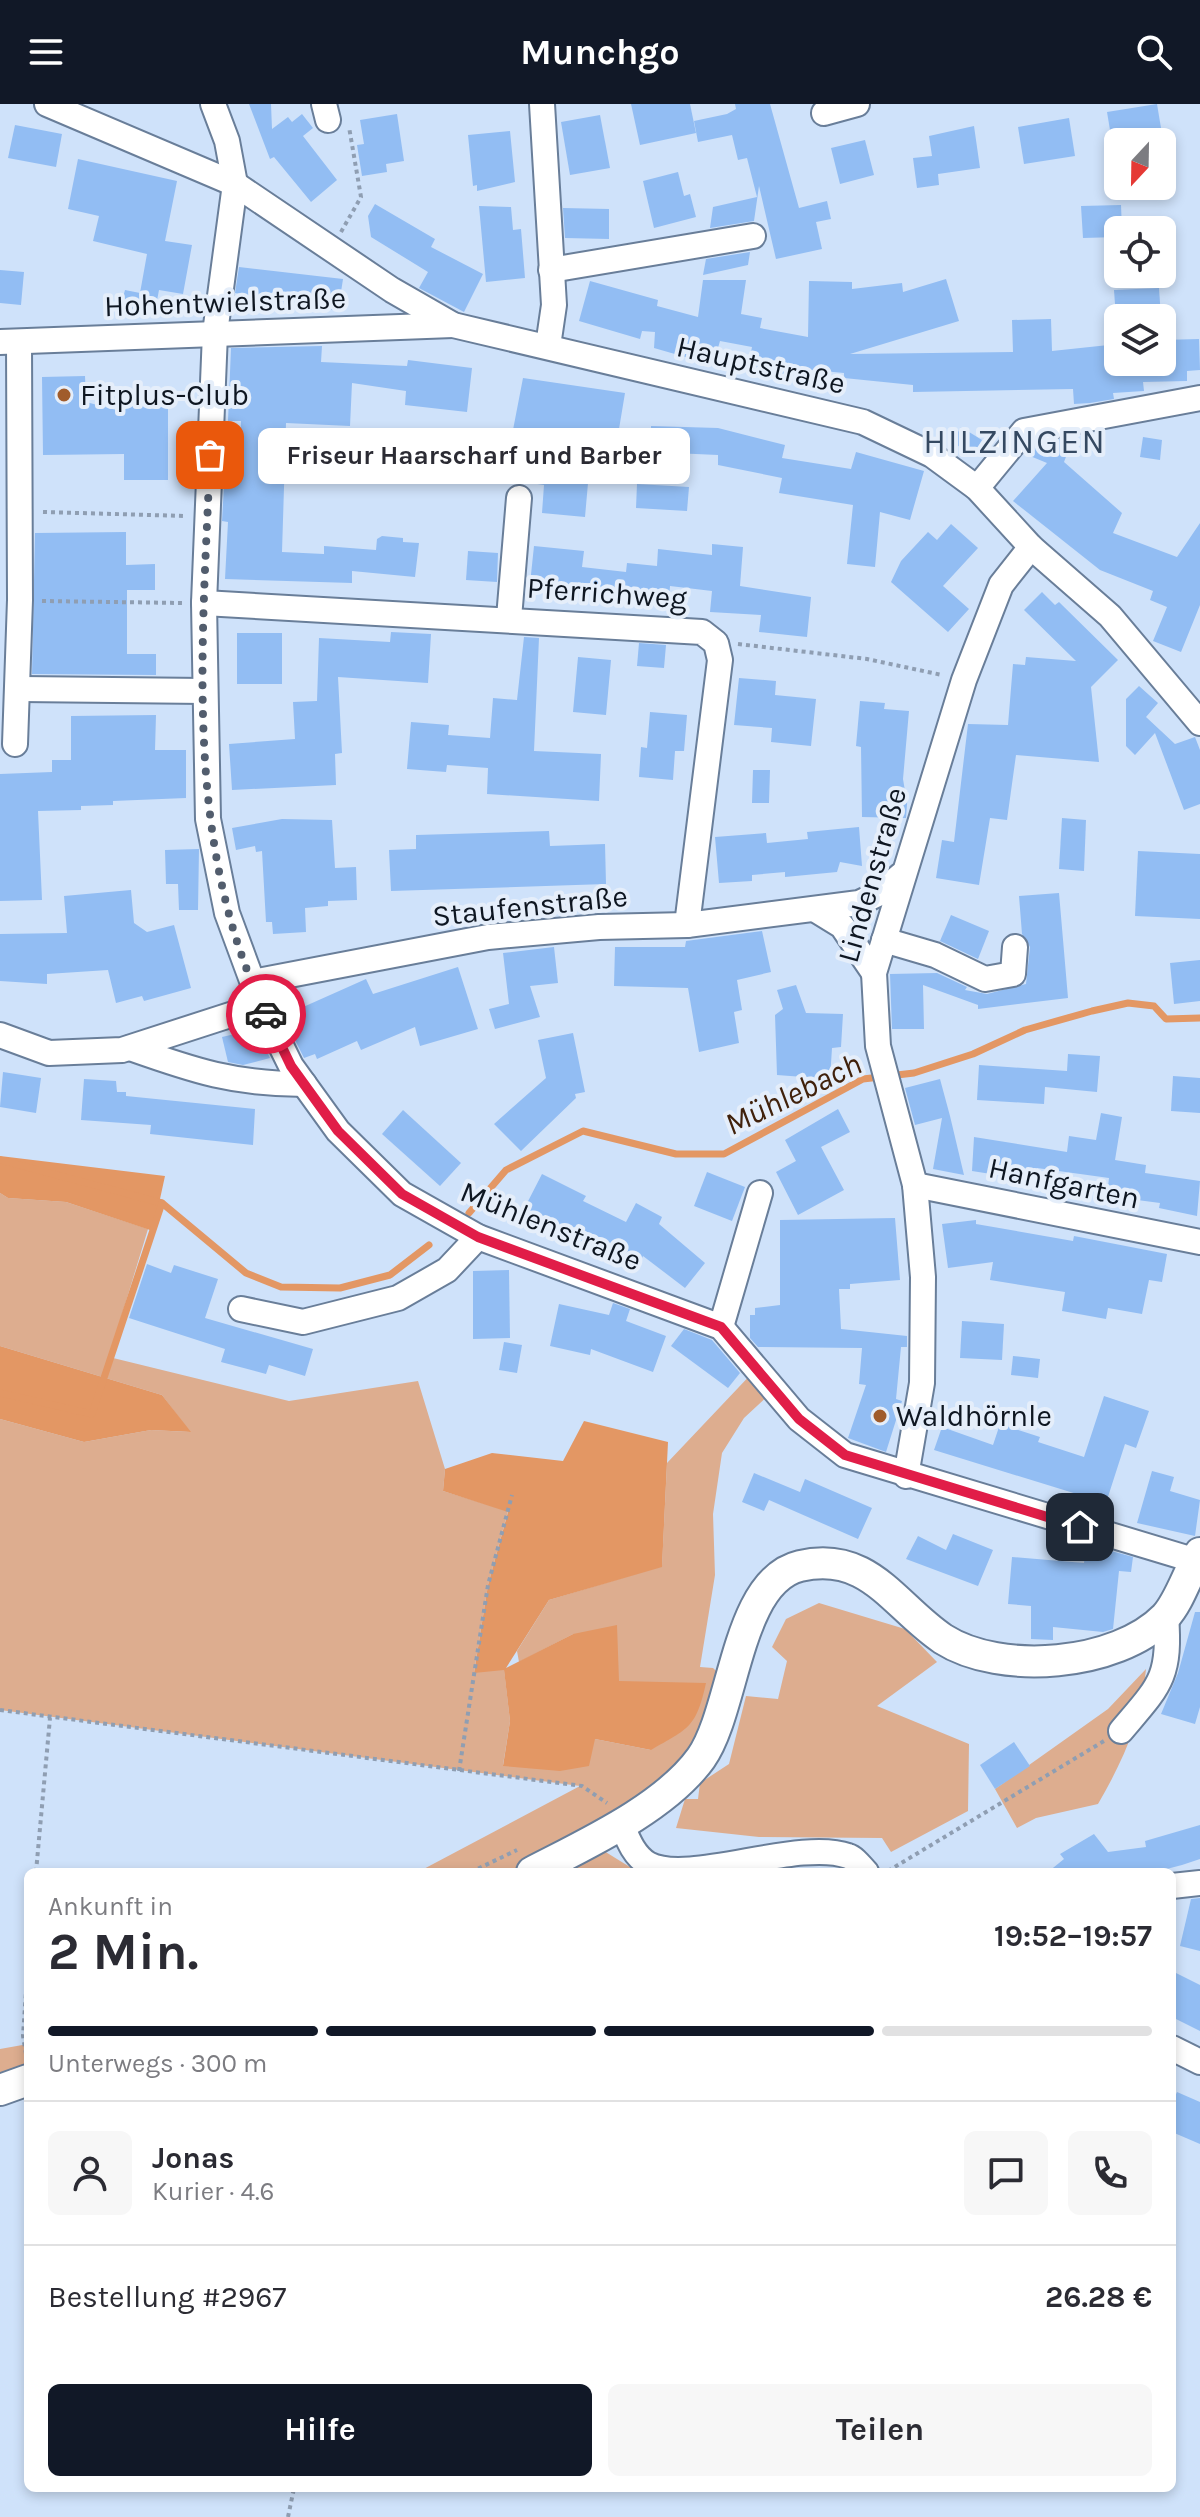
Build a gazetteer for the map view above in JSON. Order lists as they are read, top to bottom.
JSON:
{
  "streets": {
    "street": [
      "Hohentwielstraße",
      "Hauptstraße",
      "Pferrichweg",
      "Lindenstraße",
      "Staufenstraße",
      "Hanfgarten",
      "Mühlenstraße"
    ]
  },
  "crossings": [
    ["Hohentwielstraße", "Hauptstraße"],
    ["Hohentwielstraße", "Mühlenstraße"],
    ["Hauptstraße", "Lindenstraße"],
    ["Hauptstraße", "Mühlenstraße"],
    ["Pferrichweg", "Staufenstraße"],
    ["Pferrichweg", "Mühlenstraße"],
    ["Lindenstraße", "Staufenstraße"],
    ["Lindenstraße", "Hanfgarten"],
    ["Lindenstraße", "Mühlenstraße"],
    ["Staufenstraße", "Mühlenstraße"]
  ],
  "districts": ["HILZINGEN"],
  "water": ["Mühlebach"],
  "places": ["Fitplus-Club", "Friseur Haarscharf und Barber", "Waldhörnle"],
  "north": "bottom",
  "page": {
    "header": "Munchgo",
    "bubble": "Friseur Haarscharf und Barber",
    "heading": ["2 Min.", "Ankunft in", "19:52–19:57"],
    "panel": [
      "Jonas",
      "Kurier · 4.6",
      "Bestellung #2967",
      "26.28 €"
    ],
    "bar": "Unterwegs · 300 m",
    "buttons": ["Hilfe", "Teilen"]
  }
}
